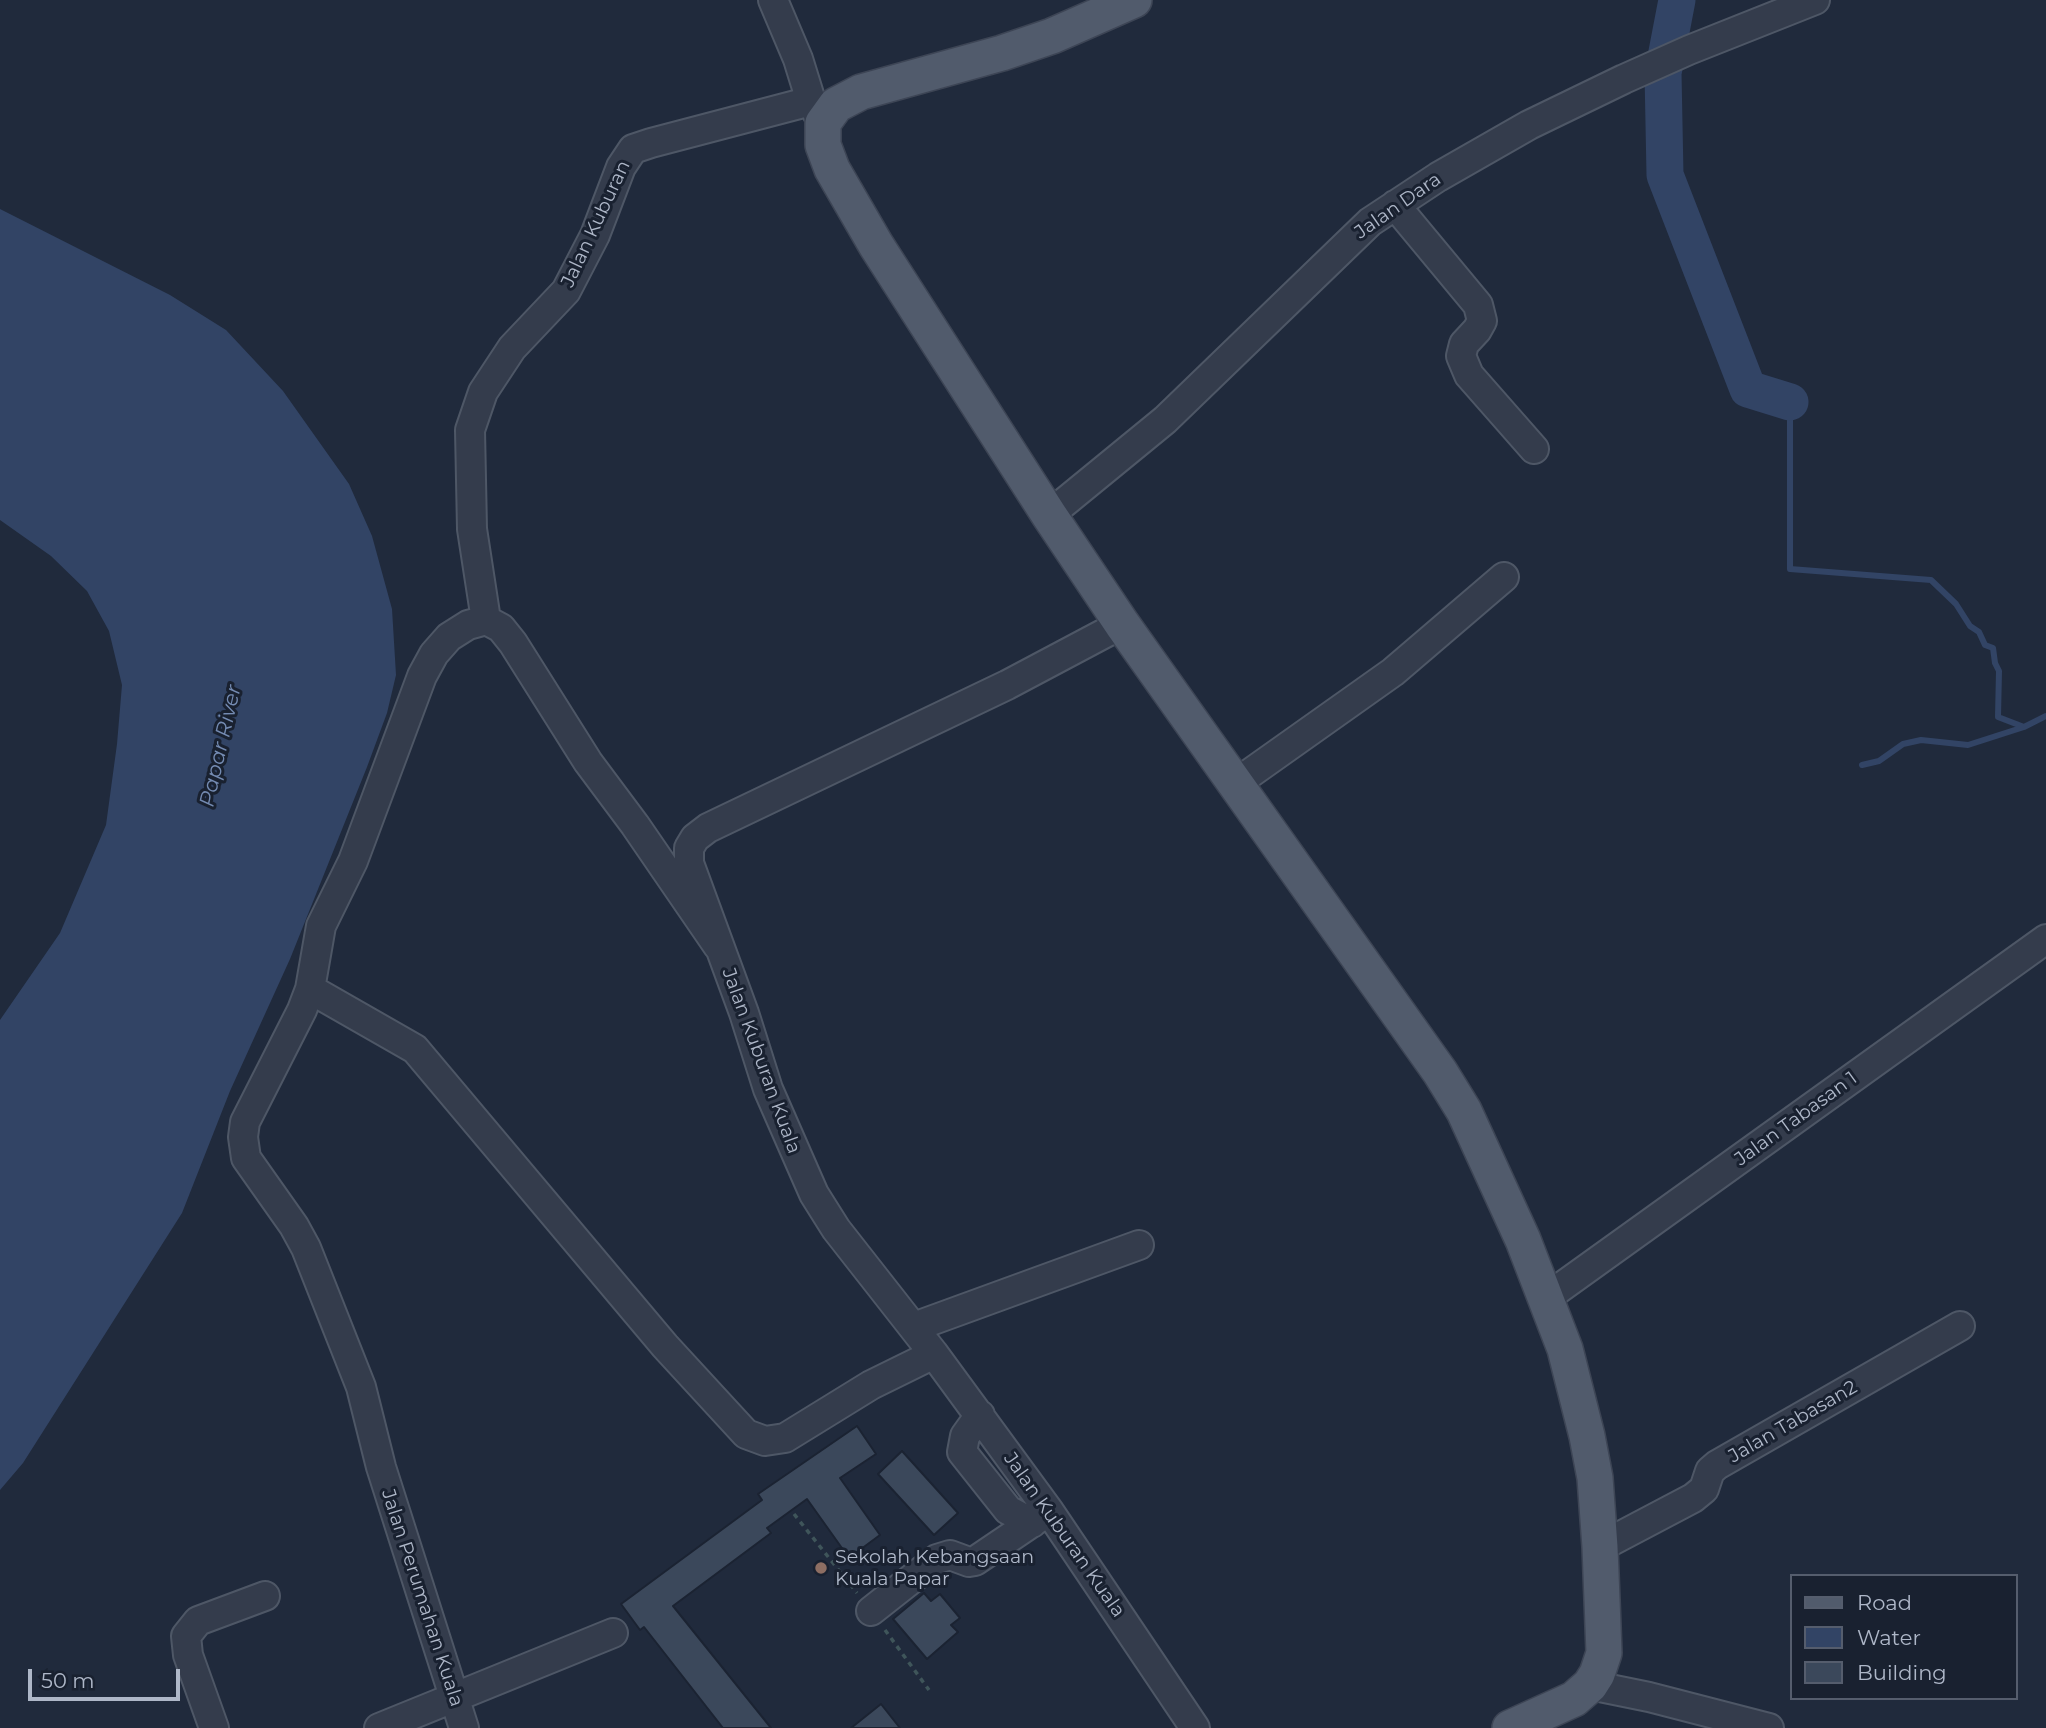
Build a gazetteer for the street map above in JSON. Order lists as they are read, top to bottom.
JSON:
{
  "streets": {
    "street": [
      "Jalan Dara",
      "Jalan Kuburan",
      "Jalan Kuburan Kuala",
      "Jalan Tabasan 1",
      "Jalan Tabasan2",
      "Jalan Perumahan Kuala"
    ]
  },
  "crossings": [
    ["Jalan Kuburan", "Jalan Perumahan Kuala"]
  ],
  "water": ["Papar River"],
  "places": ["Sekolah Kebangsaan Kuala Papar"],
  "legend": ["Road", "Water", "Building"],
  "scale_bar": "50 m"
}
